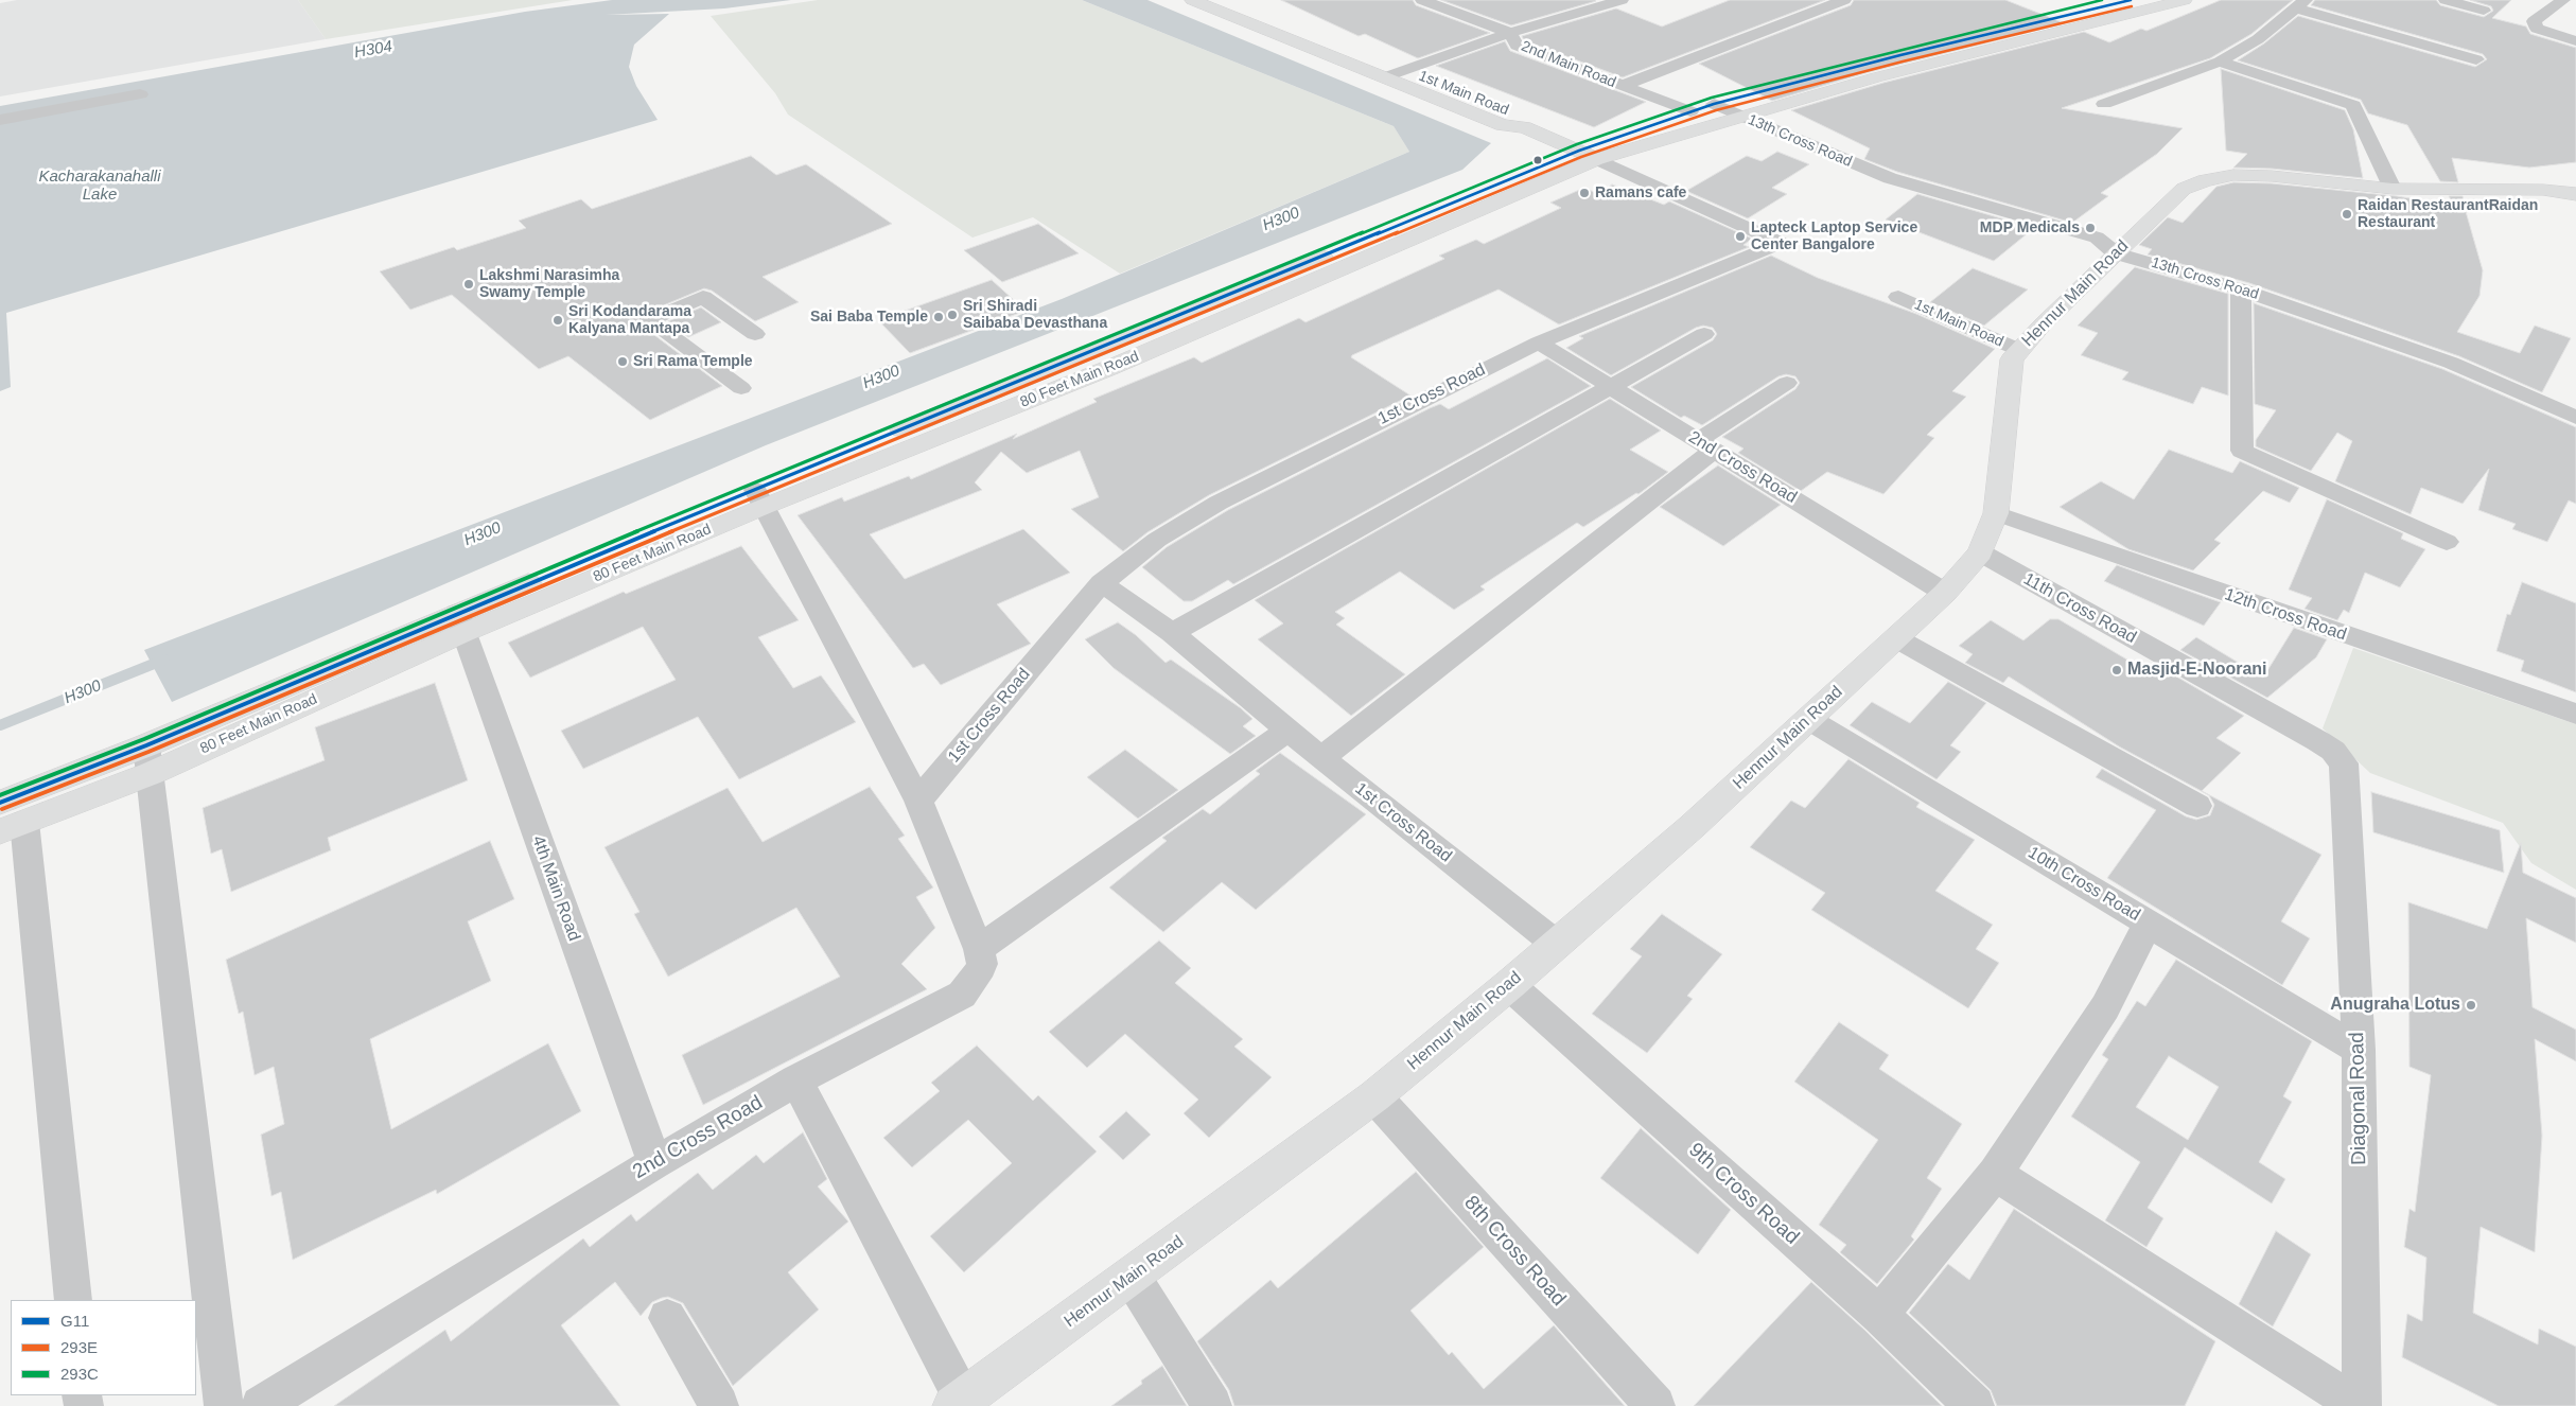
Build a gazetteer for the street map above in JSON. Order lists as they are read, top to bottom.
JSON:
{
  "streets": {
    "main road": ["1st Main Road", "Hennur Main Road", "80 Feet Main Road"],
    "street": [
      "2nd Main Road",
      "13th Cross Road",
      "1st Cross Road",
      "2nd Cross Road",
      "11th Cross Road",
      "12th Cross Road",
      "10th Cross Road",
      "4th Main Road",
      "Diagonal Road",
      "9th Cross Road",
      "8th Cross Road"
    ]
  },
  "crossings": [
    ["2nd Main Road", "80 Feet Main Road"],
    ["1st Main Road", "Hennur Main Road"],
    ["1st Main Road", "80 Feet Main Road"],
    ["1st Main Road", "1st Cross Road"],
    ["13th Cross Road", "Hennur Main Road"],
    ["13th Cross Road", "80 Feet Main Road"],
    ["Hennur Main Road", "1st Cross Road"],
    ["Hennur Main Road", "2nd Cross Road"],
    ["Hennur Main Road", "11th Cross Road"],
    ["Hennur Main Road", "12th Cross Road"],
    ["Hennur Main Road", "10th Cross Road"],
    ["Hennur Main Road", "9th Cross Road"],
    ["Hennur Main Road", "8th Cross Road"],
    ["80 Feet Main Road", "2nd Cross Road"],
    ["80 Feet Main Road", "4th Main Road"],
    ["1st Cross Road", "2nd Cross Road"],
    ["2nd Cross Road", "4th Main Road"],
    ["11th Cross Road", "Diagonal Road"],
    ["10th Cross Road", "Diagonal Road"]
  ],
  "water": ["H304", "Kacharakanahalli Lake", "H300"],
  "places": [
    "Ramans cafe",
    "Raidan RestaurantRaidan Restaurant",
    "MDP Medicals",
    "Lapteck Laptop Service Center Bangalore",
    "Lakshmi Narasimha Swamy Temple",
    "Sri Shiradi Saibaba Devasthana",
    "Sai Baba Temple",
    "Sri Kodandarama Kalyana Mantapa",
    "Sri Rama Temple",
    "Masjid-E-Noorani",
    "Anugraha Lotus"
  ],
  "lines": ["transit line G11", "transit line 293C", "transit line 293E"],
  "legend": ["G11", "293E", "293C"]
}
